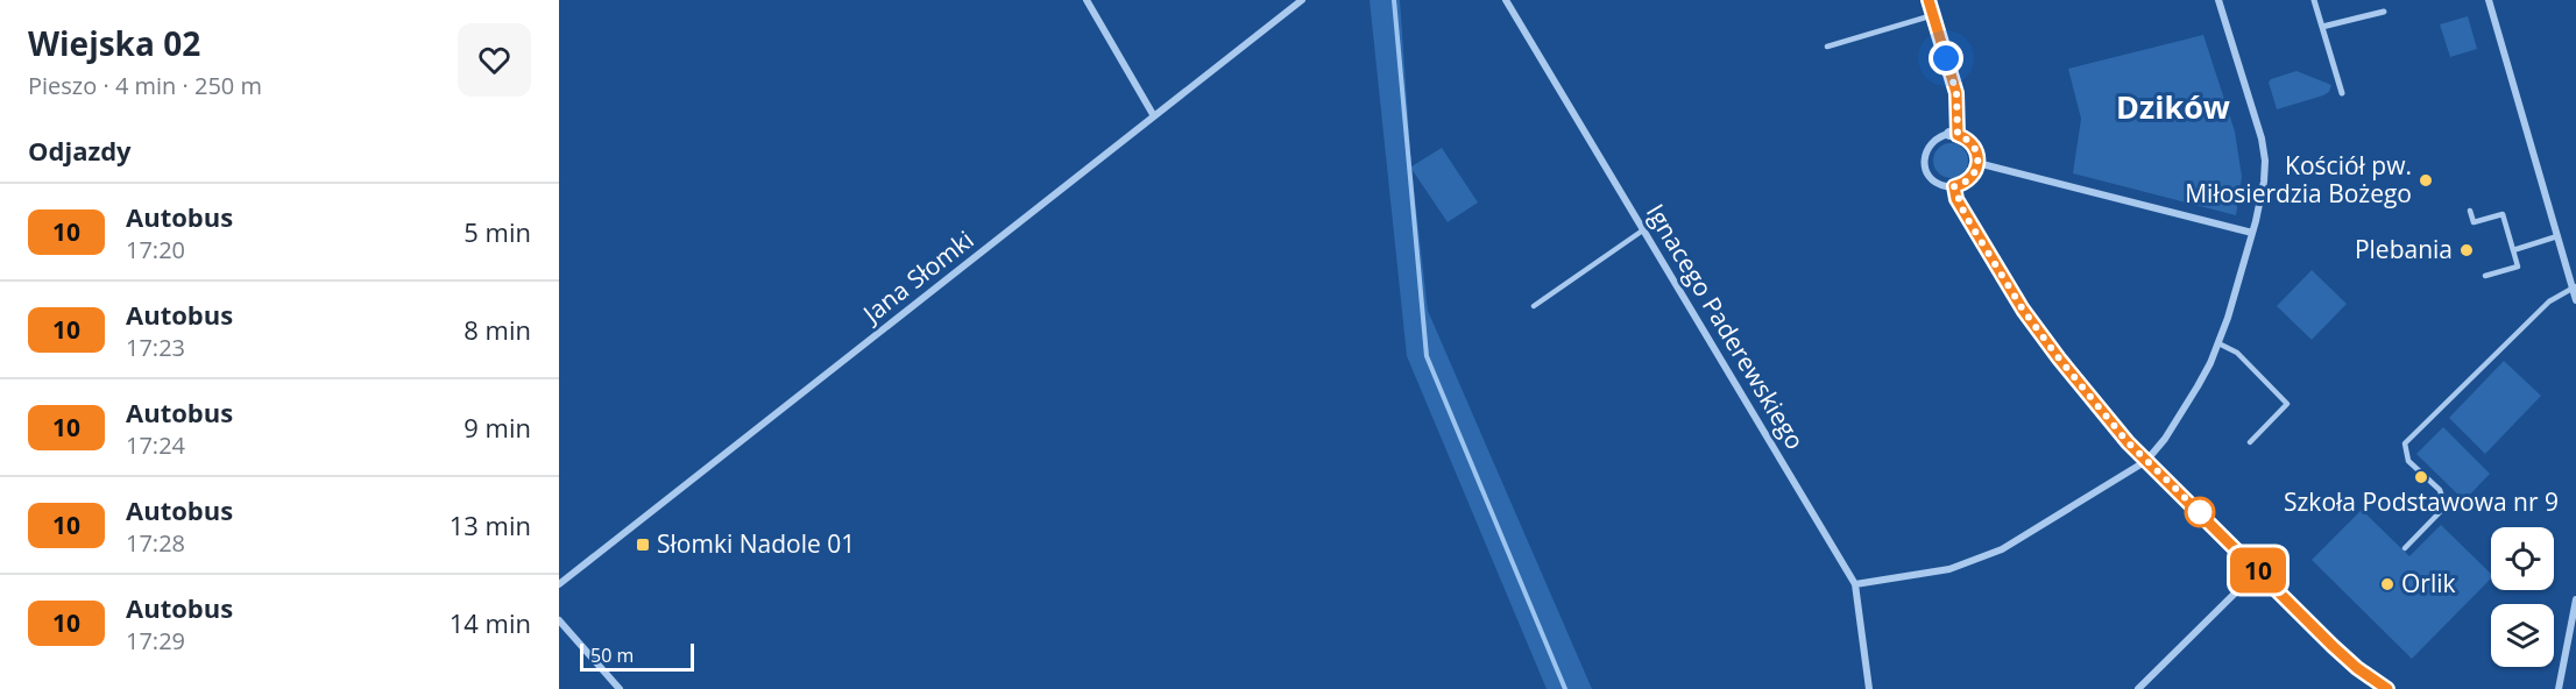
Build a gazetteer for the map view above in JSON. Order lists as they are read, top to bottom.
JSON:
{
  "streets": {
    "street": ["Jana Słomki", "Ignacego Paderewskiego"]
  },
  "districts": ["Dzików"],
  "places": {
    "other": [
      "Kościół pw. Miłosierdzia Bożego",
      "Plebania",
      "Szkoła Podstawowa nr 9",
      "Orlik"
    ],
    "transit": ["Słomki Nadole 01"]
  },
  "lines": ["bus line 10"],
  "scale_bar": "50 m",
  "page": {
    "heading": [
      ["Wiejska 02", "Pieszo · 4 min · 250 m"],
      "Odjazdy"
    ],
    "on_map": "10",
    "list": [
      {
        "mark": "10",
        "name": "Autobus",
        "note": "17:20",
        "value": "5 min"
      },
      {
        "mark": "10",
        "name": "Autobus",
        "note": "17:23",
        "value": "8 min"
      },
      {
        "mark": "10",
        "name": "Autobus",
        "note": "17:24",
        "value": "9 min"
      },
      {
        "mark": "10",
        "name": "Autobus",
        "note": "17:28",
        "value": "13 min"
      },
      {
        "mark": "10",
        "name": "Autobus",
        "note": "17:29",
        "value": "14 min"
      }
    ],
    "scale": "50 m"
  }
}
